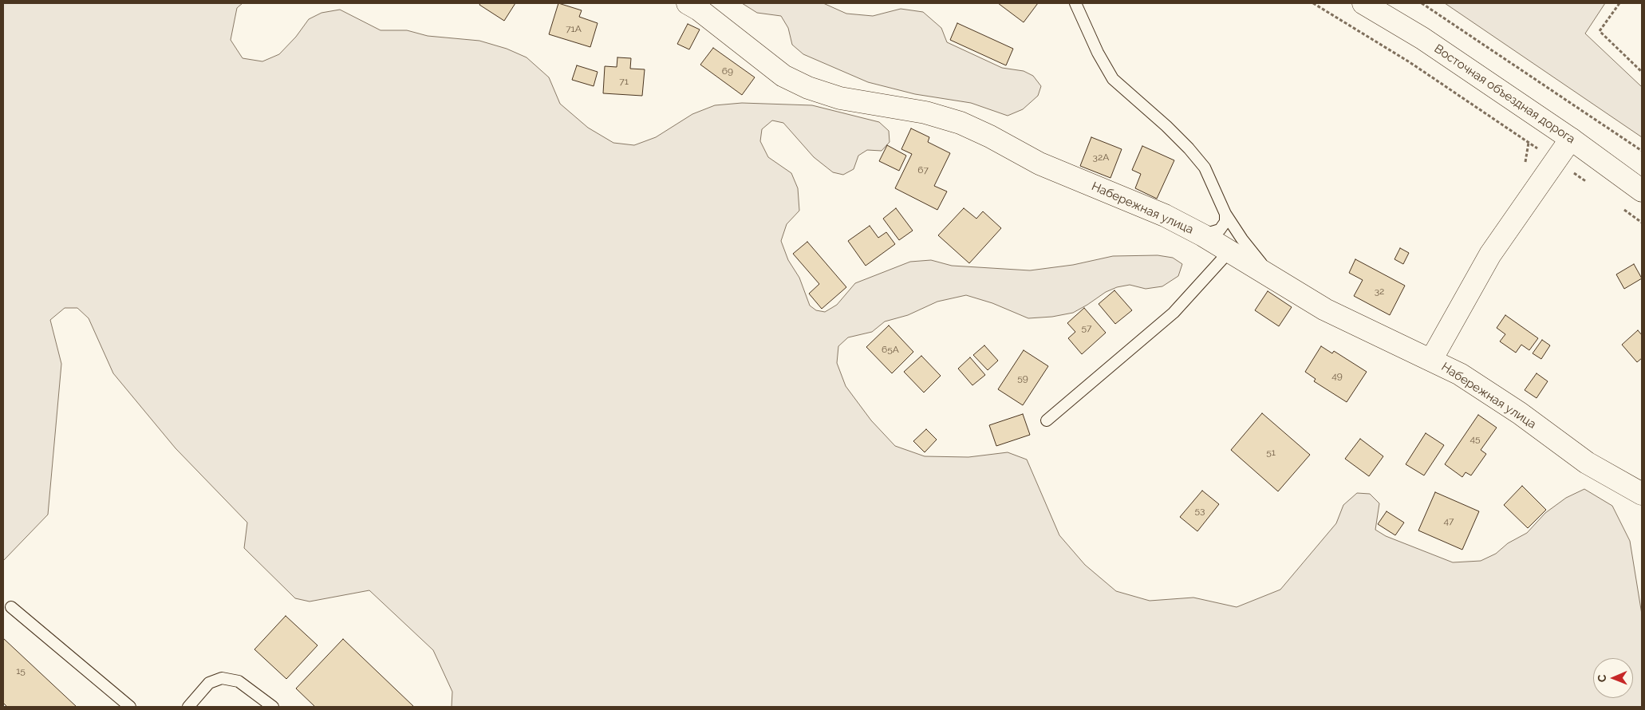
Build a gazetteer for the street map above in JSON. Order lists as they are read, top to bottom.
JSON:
{
  "streets": {
    "street": ["Восточная объездная дорога", "Набережная улица"]
  },
  "house_numbers": [
    "71А",
    "69",
    "71",
    "32А",
    "67",
    "32",
    "57",
    "65А",
    "49",
    "59",
    "45",
    "51",
    "53",
    "47",
    "15"
  ],
  "north": "left"
}
